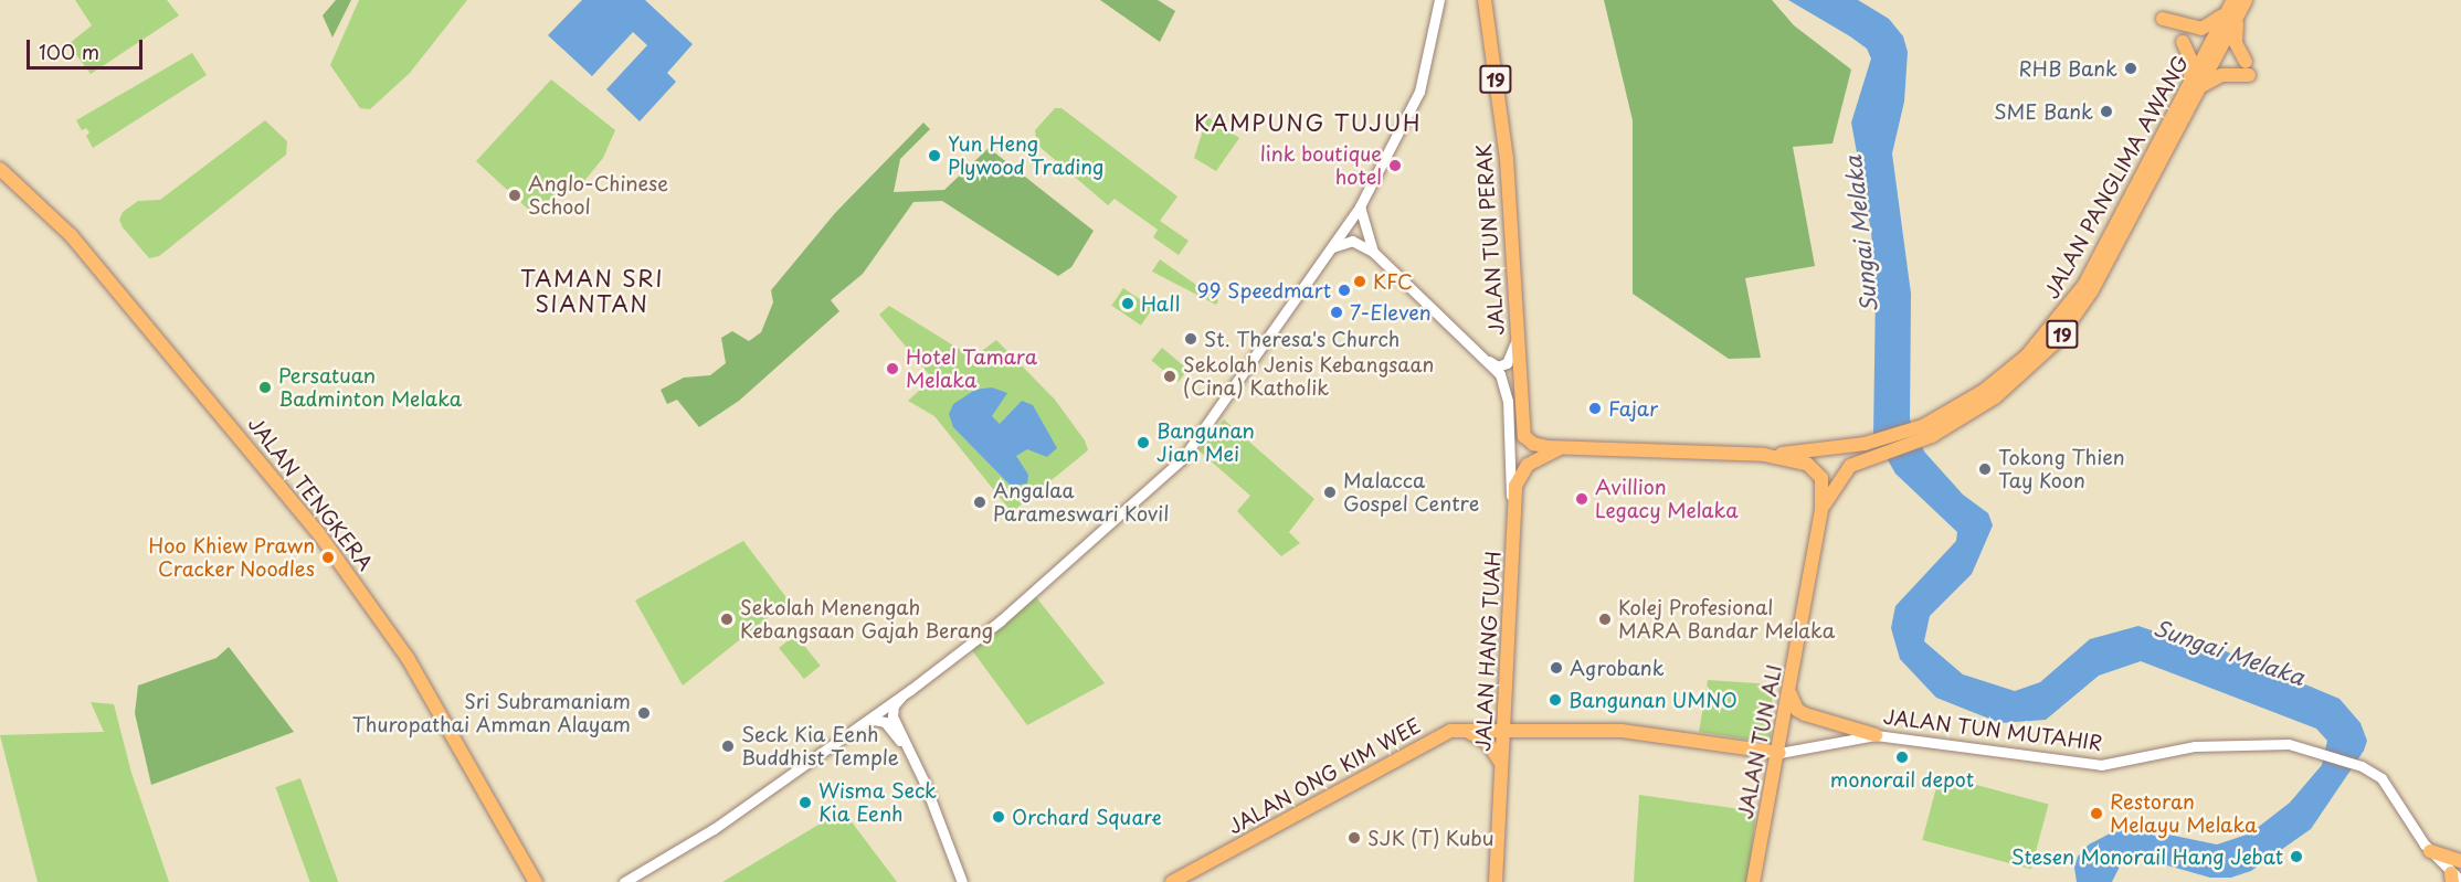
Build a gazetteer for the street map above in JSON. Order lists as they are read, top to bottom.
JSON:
{
  "streets": {
    "main road": [
      "19",
      "JALAN PANGLIMA AWANG",
      "JALAN TUN PERAK",
      "JALAN TENGKERA",
      "JALAN HANG TUAH",
      "JALAN TUN MUTAHIR",
      "JALAN TUN ALI",
      "JALAN ONG KIM WEE"
    ]
  },
  "crossings": [
    ["JALAN PANGLIMA AWANG", "JALAN TUN ALI"],
    ["JALAN TUN PERAK", "JALAN HANG TUAH"],
    ["JALAN TUN PERAK", "JALAN TUN ALI"],
    ["JALAN HANG TUAH", "JALAN TUN MUTAHIR"],
    ["JALAN HANG TUAH", "JALAN TUN ALI"],
    ["JALAN HANG TUAH", "JALAN ONG KIM WEE"],
    ["JALAN TUN MUTAHIR", "JALAN TUN ALI"],
    ["JALAN TUN MUTAHIR", "JALAN ONG KIM WEE"]
  ],
  "districts": ["KAMPUNG TUJUH", "TAMAN SRI SIANTAN"],
  "water": ["Sungai Melaka"],
  "places": [
    "RHB Bank",
    "SME Bank",
    "Yun Heng Plywood Trading",
    "link boutique hotel",
    "Anglo-Chinese School",
    "KFC",
    "99 Speedmart",
    "Hall",
    "7-Eleven",
    "St. Theresa's Church",
    "Hotel Tamara Melaka",
    "Sekolah Jenis Kebangsaan (Cina) Katholik",
    "Persatuan Badminton Melaka",
    "Fajar",
    "Bangunan Jian Mei",
    "Tokong Thien Tay Koon",
    "Malacca Gospel Centre",
    "Avillion Legacy Melaka",
    "Angalaa Parameswari Kovil",
    "Hoo Khiew Prawn Cracker Noodles",
    "Sekolah Menengah Kebangsaan Gajah Berang",
    "Kolej Profesional MARA Bandar Melaka",
    "Agrobank",
    "Bangunan UMNO",
    "Sri Subramaniam Thuropathai Amman Alayam",
    "Seck Kia Eenh Buddhist Temple",
    "monorail depot",
    "Wisma Seck Kia Eenh",
    "Restoran Melayu Melaka",
    "Orchard Square",
    "SJK (T) Kubu",
    "Stesen Monorail Hang Jebat"
  ],
  "scale_bar": "100 m"
}
